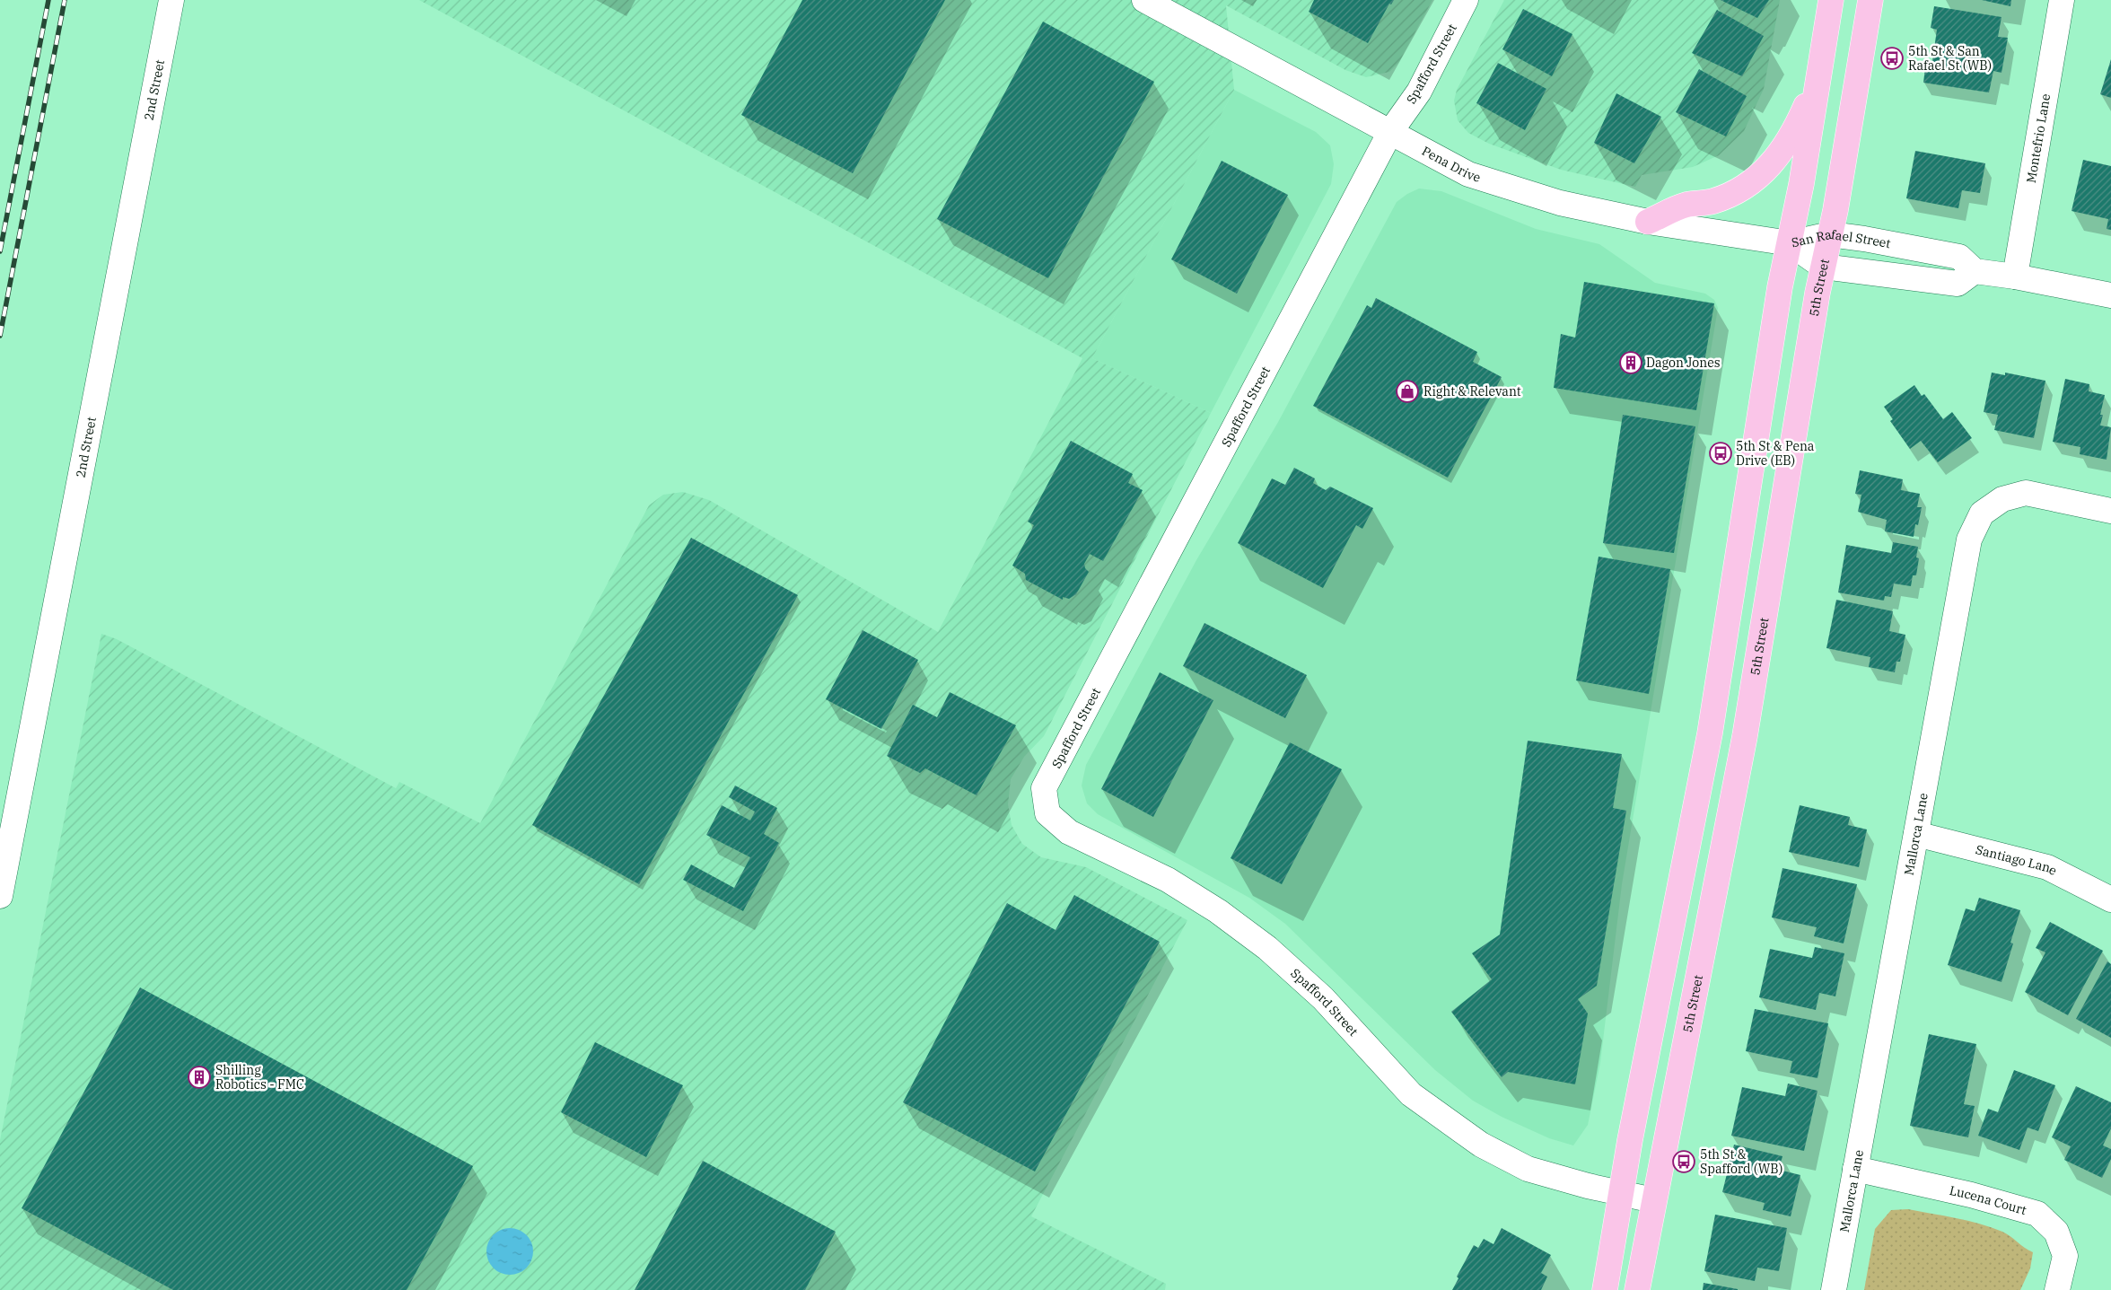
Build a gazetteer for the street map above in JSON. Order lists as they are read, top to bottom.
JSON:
{
  "streets": {
    "main road": ["5th Street"],
    "street": [
      "Spafford Street",
      "2nd Street",
      "Montefrio Lane",
      "Pena Drive",
      "San Rafael Street",
      "Mallorca Lane",
      "Santiago Lane",
      "Lucena Court"
    ]
  },
  "crossings": [
    ["Spafford Street", "Pena Drive"],
    ["Spafford Street", "5th Street"],
    ["Pena Drive", "San Rafael Street"],
    ["San Rafael Street", "5th Street"],
    ["Mallorca Lane", "Santiago Lane"],
    ["Mallorca Lane", "Lucena Court"]
  ],
  "places": {
    "bus stop": ["5th St & San Rafael St (WB)", "5th St & Pena Drive (EB)", "5th St & Spafford (WB)"],
    "building": ["Dagon Jones", "Shilling Robotics - FMC"],
    "shop": ["Right & Relevant"]
  }
}
